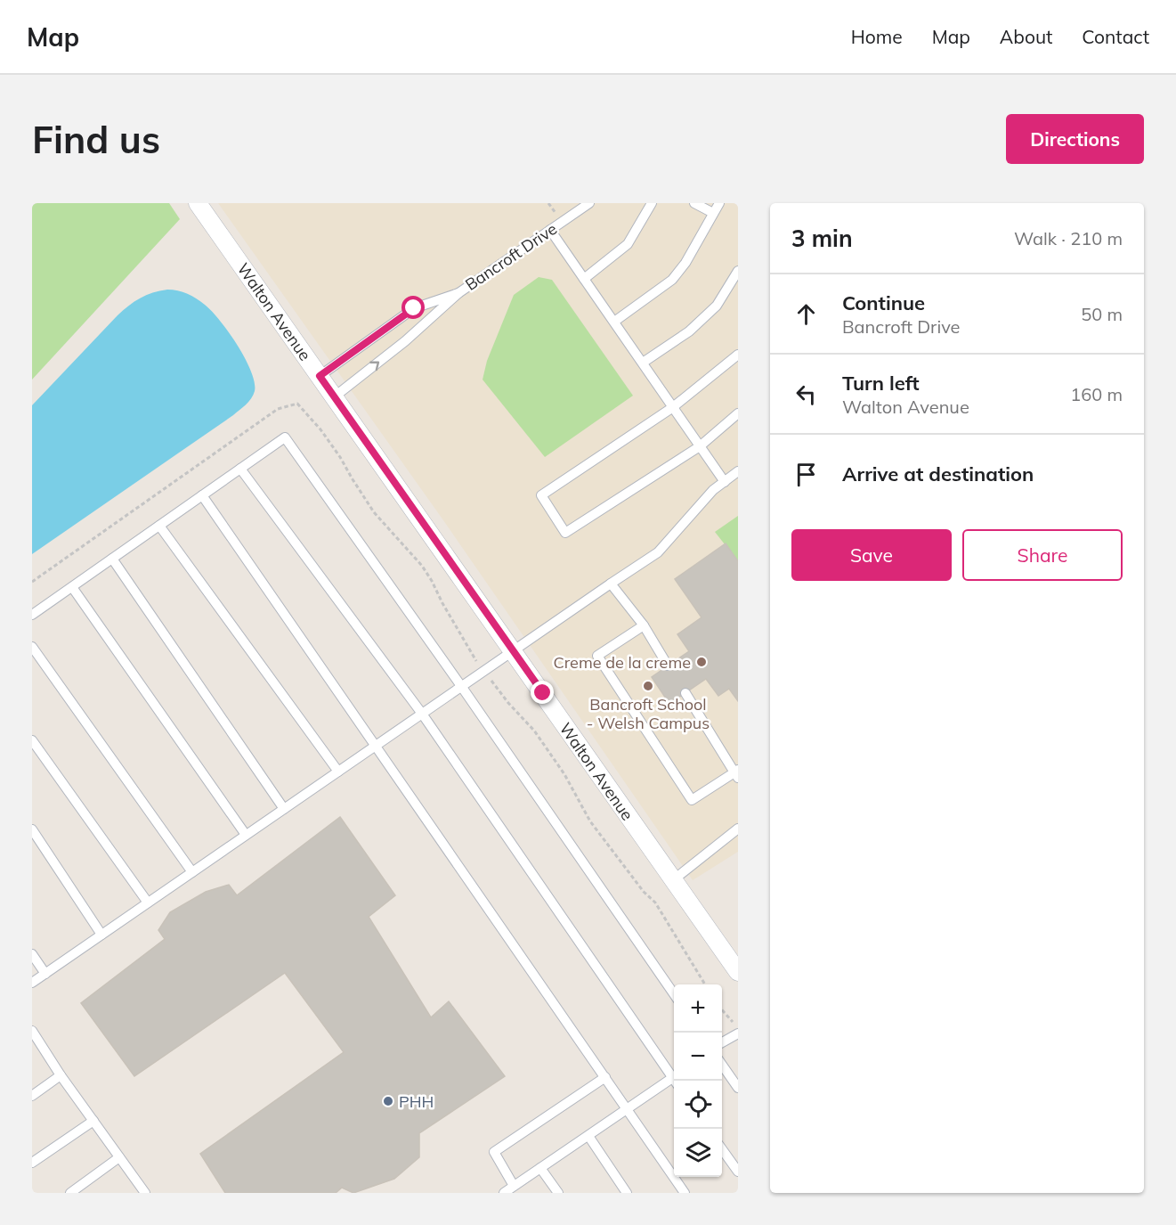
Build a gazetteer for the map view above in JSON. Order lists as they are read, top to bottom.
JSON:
{
  "streets": {
    "street": ["Walton Avenue"],
    "lane": ["Bancroft Drive"]
  },
  "crossings": [
    ["Bancroft Drive", "Walton Avenue"]
  ],
  "places": ["Creme de la creme", "Bancroft School - Welsh Campus", "PHH"],
  "page": {
    "header": "Map",
    "nav": [
      "Home",
      "Map",
      "About",
      "Contact"
    ],
    "buttons": [
      "Directions",
      ["Save", "Share"]
    ],
    "title": "Find us",
    "heading": ["3 min", "Walk · 210 m"],
    "list": [
      ["Continue", "Bancroft Drive", "50 m"],
      ["Turn left", "Walton Avenue", "160 m"],
      "Arrive at destination"
    ],
    "map_buttons": ["+", "−"]
  }
}
